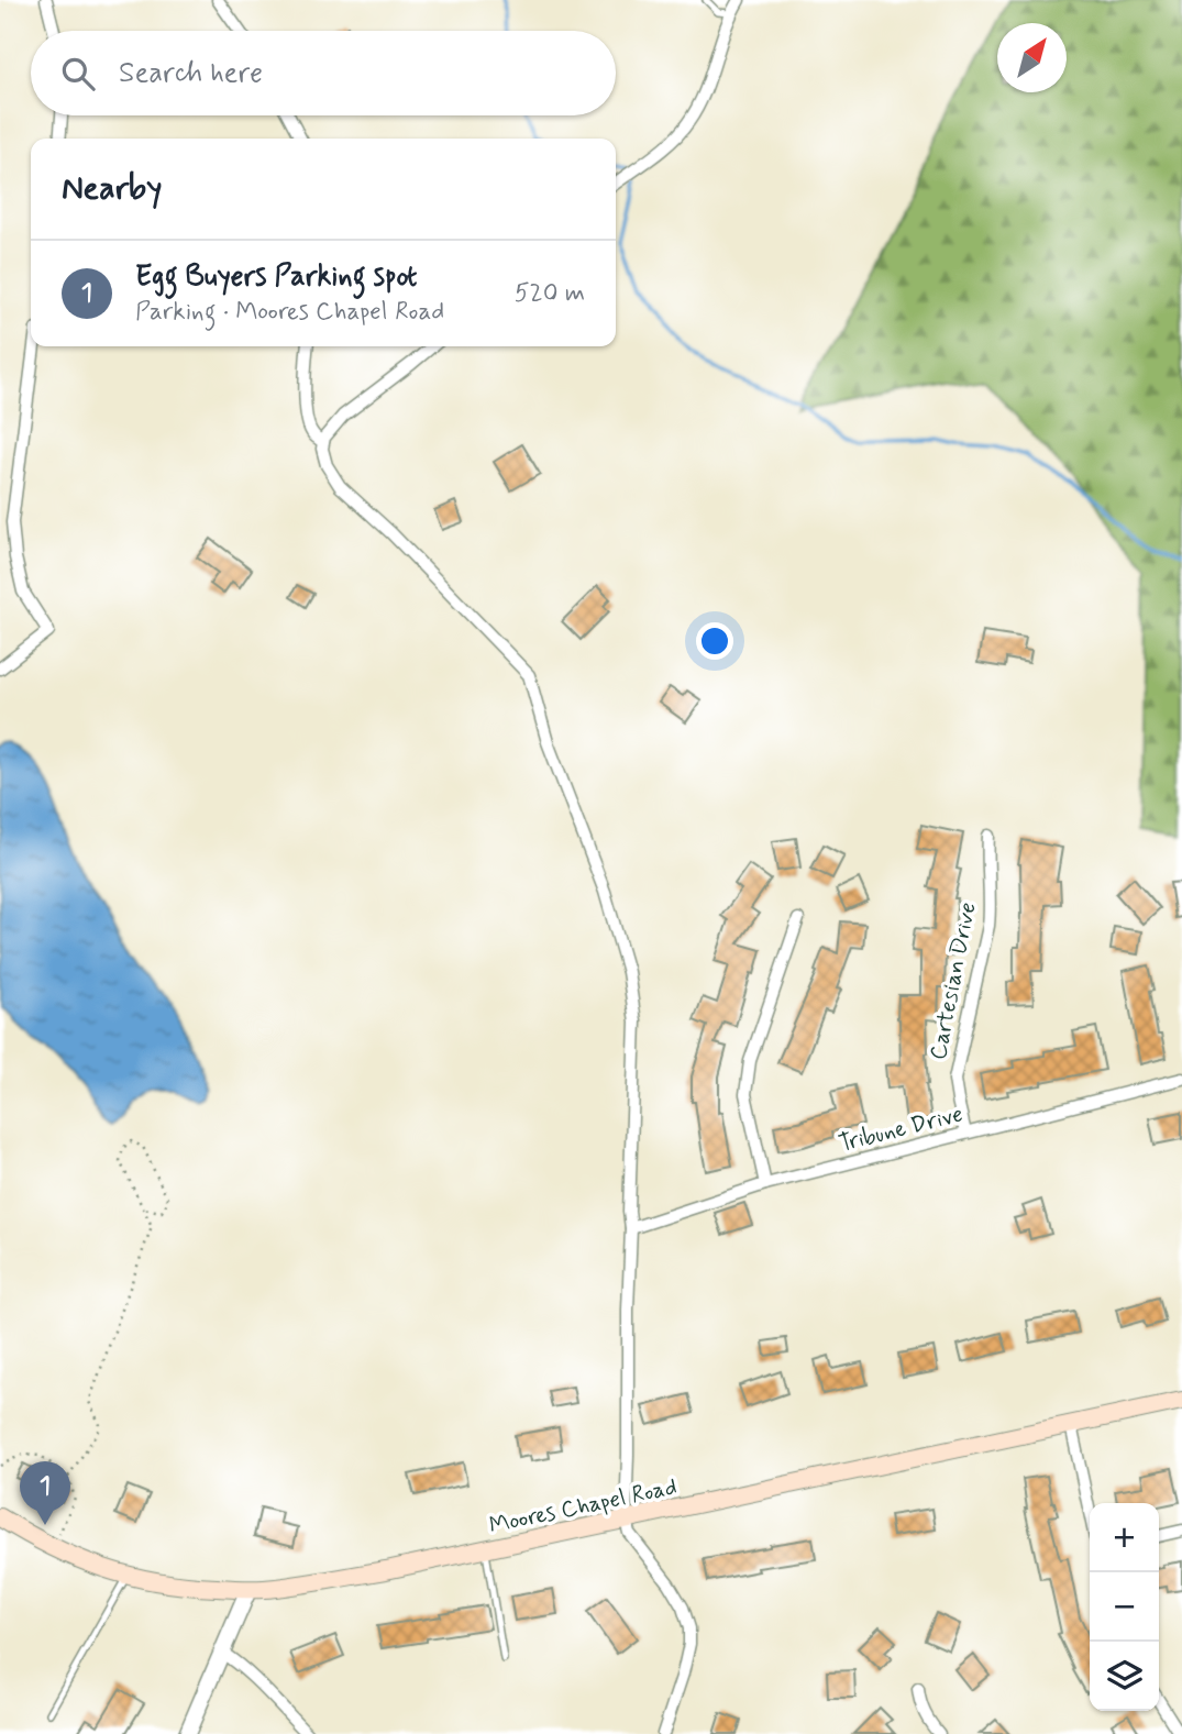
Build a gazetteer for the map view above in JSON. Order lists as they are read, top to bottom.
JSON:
{
  "streets": {
    "main road": ["Moores Chapel Road"],
    "street": ["Cartesian Drive", "Tribune Drive"]
  },
  "crossings": [
    ["Cartesian Drive", "Tribune Drive"]
  ],
  "north": "top right",
  "page": {
    "search": "Search here",
    "heading": "Nearby",
    "list": [
      {
        "mark": "1",
        "name": "Egg Buyers Parking spot",
        "note": "Parking · Moores Chapel Road",
        "value": "520 m"
      }
    ],
    "pins": "1",
    "map_buttons": ["+", "−"]
  }
}
